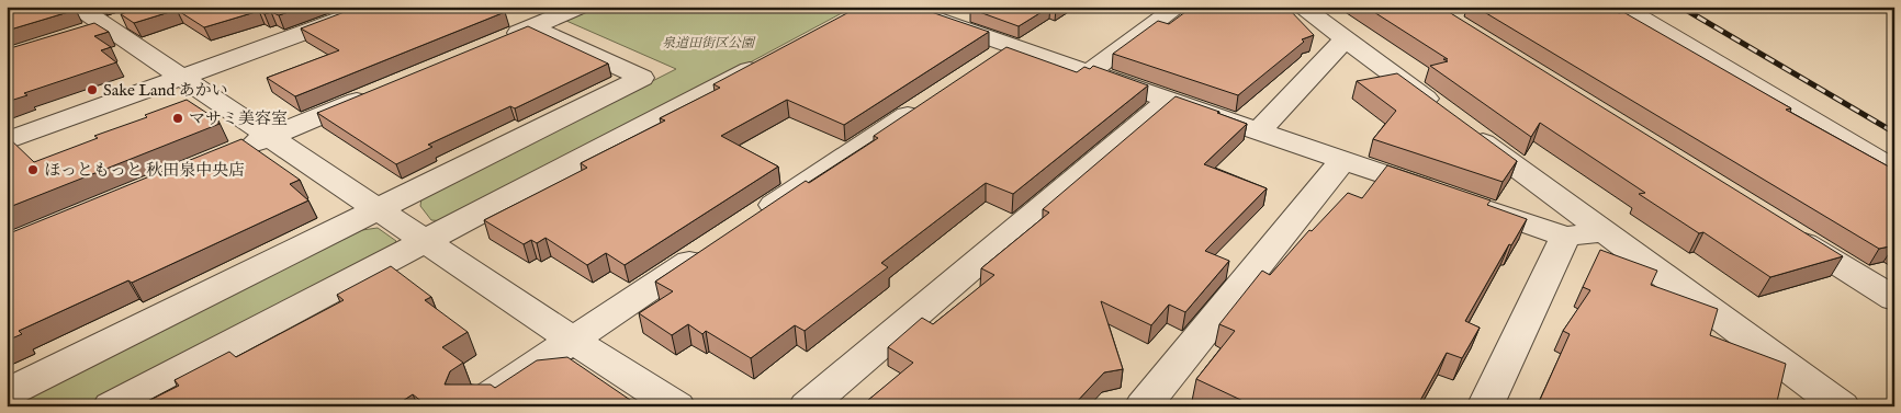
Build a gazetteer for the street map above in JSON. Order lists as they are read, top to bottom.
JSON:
{
  "parks": ["泉道田街区公園"],
  "places": ["Sake Land あかい", "マサミ美容室", "ほっともっと 秋田泉中央店"]
}
